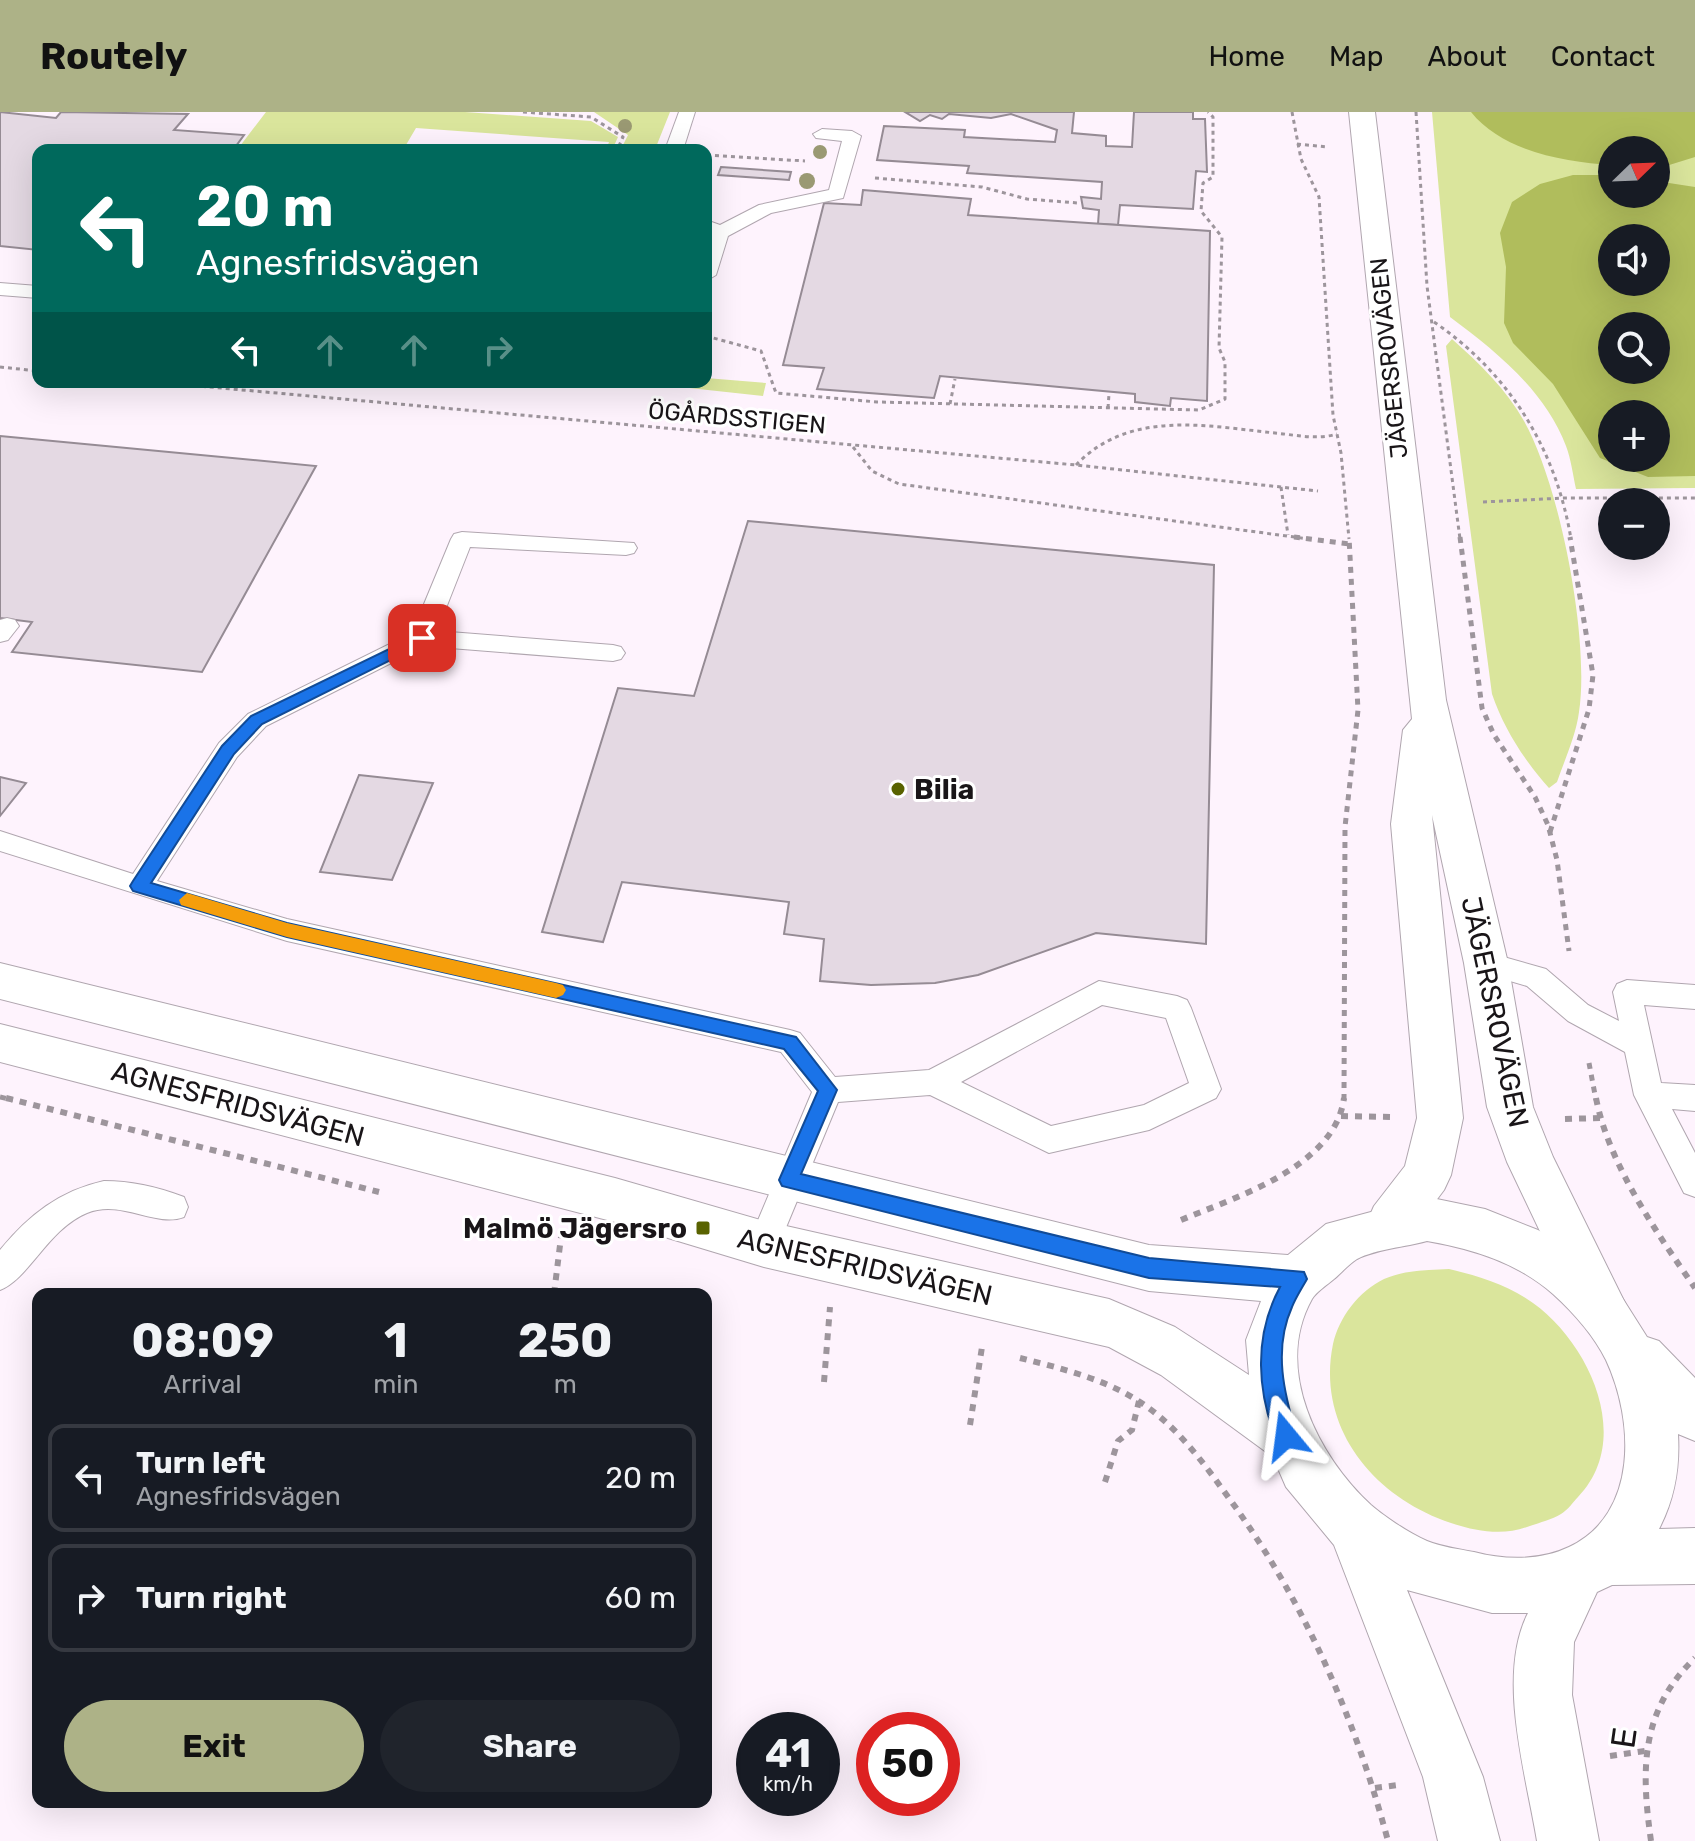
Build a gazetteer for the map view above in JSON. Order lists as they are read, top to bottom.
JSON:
{
  "streets": {
    "main road": ["JÄGERSROVÄGEN", "AGNESFRIDSVÄGEN"],
    "path": ["ÖGÅRDSSTIGEN", "E"]
  },
  "places": {
    "other": ["Bilia"],
    "transit": ["Malmö Jägersro"]
  },
  "north": "top right",
  "page": {
    "header": "Routely",
    "nav": [
      "Home",
      "Map",
      "About",
      "Contact"
    ],
    "map_buttons": ["+", "−"],
    "turn": ["20 m", "Agnesfridsvägen"],
    "eta": [
      "08:09",
      "Arrival",
      "1",
      "min",
      "250",
      "m"
    ],
    "list": [
      {
        "name": "Turn left",
        "note": "Agnesfridsvägen",
        "value": "20 m"
      },
      {
        "name": "Turn right",
        "value": "60 m"
      }
    ],
    "buttons": ["Exit", "Share"],
    "speed": "41 km/h",
    "limit": "50"
  }
}
